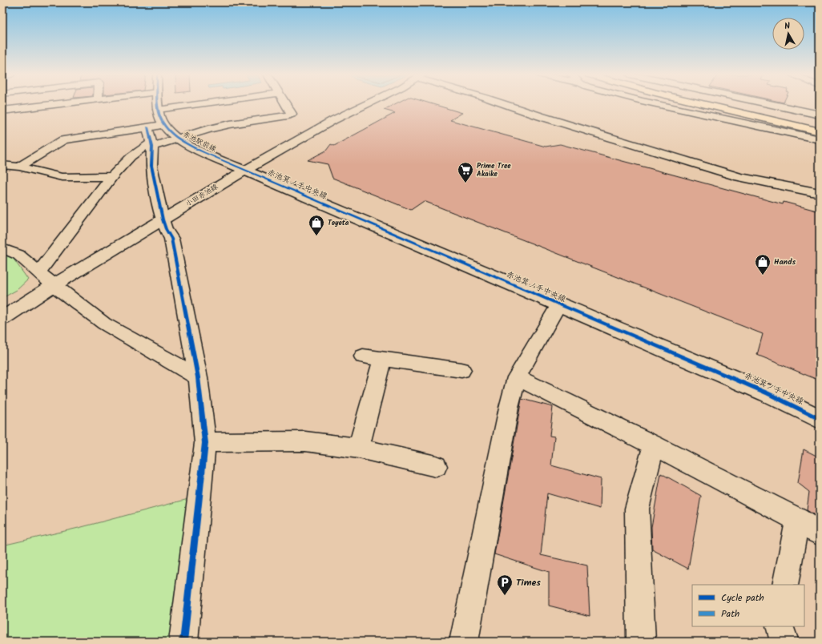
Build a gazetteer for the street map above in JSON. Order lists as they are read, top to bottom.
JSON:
{
  "streets": {
    "street": ["赤池駅前線", "赤池箕ノ手中央線", "小田赤池線"]
  },
  "crossings": [
    ["赤池駅前線", "赤池箕ノ手中央線"],
    ["赤池駅前線", "小田赤池線"],
    ["赤池箕ノ手中央線", "小田赤池線"]
  ],
  "places": {
    "supermarket": ["Prime Tree Akaike"],
    "shop": ["Toyota", "Hands"],
    "parking": ["Times"]
  },
  "legend": ["Cycle path", "Path"],
  "north": "top"
}
